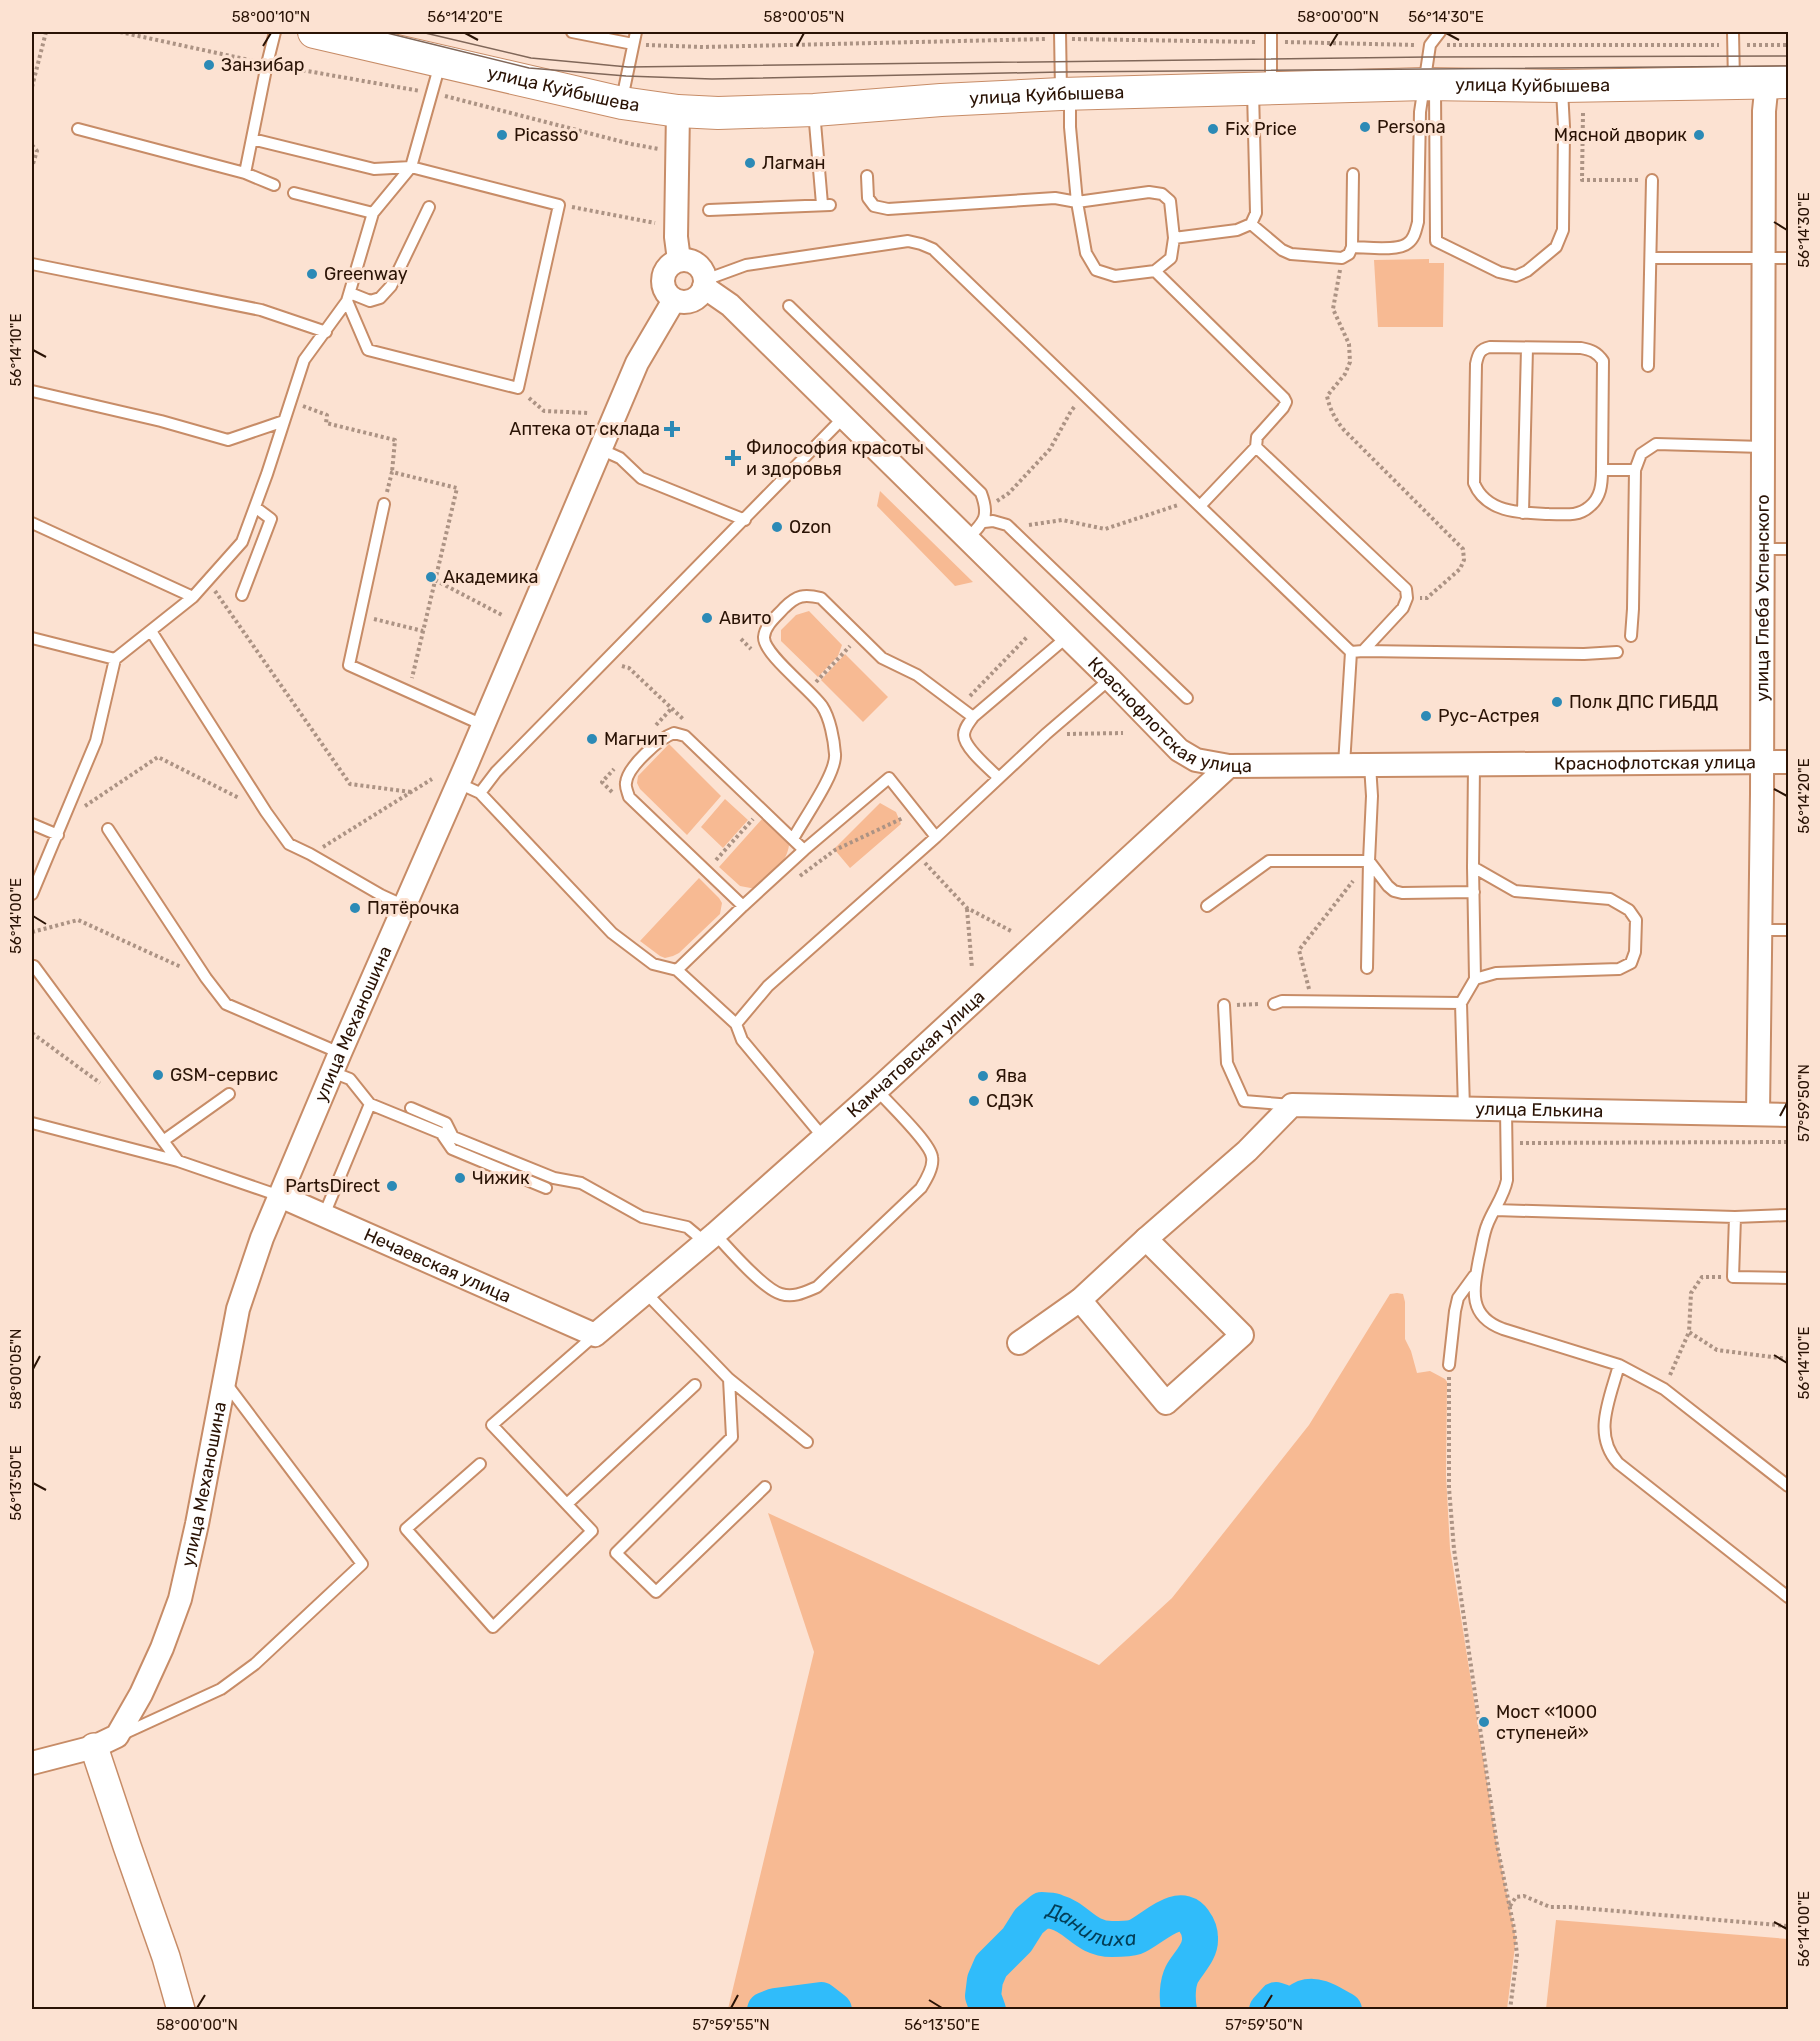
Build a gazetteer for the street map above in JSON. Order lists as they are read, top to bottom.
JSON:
{
  "streets": {
    "main road": ["улица Куйбышева"],
    "street": [
      "улица Глеба Успенского",
      "Краснофлотская улица",
      "улица Механошина",
      "Камчатовская улица",
      "улица Елькина",
      "Нечаевская улица"
    ]
  },
  "crossings": [
    ["улица Куйбышева", "улица Глеба Успенского"],
    ["улица Глеба Успенского", "Краснофлотская улица"],
    ["улица Глеба Успенского", "улица Елькина"],
    ["Краснофлотская улица", "улица Механошина"],
    ["Краснофлотская улица", "Камчатовская улица"],
    ["улица Механошина", "Нечаевская улица"],
    ["Камчатовская улица", "Нечаевская улица"]
  ],
  "water": ["Данилиха"],
  "places": {
    "other": [
      "Занзибар",
      "Persona",
      "Fix Price",
      "Picasso",
      "Мясной дворик",
      "Лагман",
      "Greenway",
      "Ozon",
      "Академика",
      "Авито",
      "Полк ДПС ГИБДД",
      "Рус-Астрея",
      "Магнит",
      "Пятёрочка",
      "GSM-сервис",
      "Ява",
      "СДЭК",
      "Чижик",
      "PartsDirect",
      "Мост «1000 ступеней»"
    ],
    "health": ["Аптека от склада", "Философия красоты и здоровья"]
  },
  "coordinates": [
    "58°00'10\"N",
    "56°14'20\"E",
    "58°00'05\"N",
    "58°00'00\"N",
    "56°14'30\"E",
    "56°14'10\"E",
    "56°14'00\"E",
    "57°59'50\"N",
    "56°13'50\"E",
    "57°59'55\"N"
  ]
}
